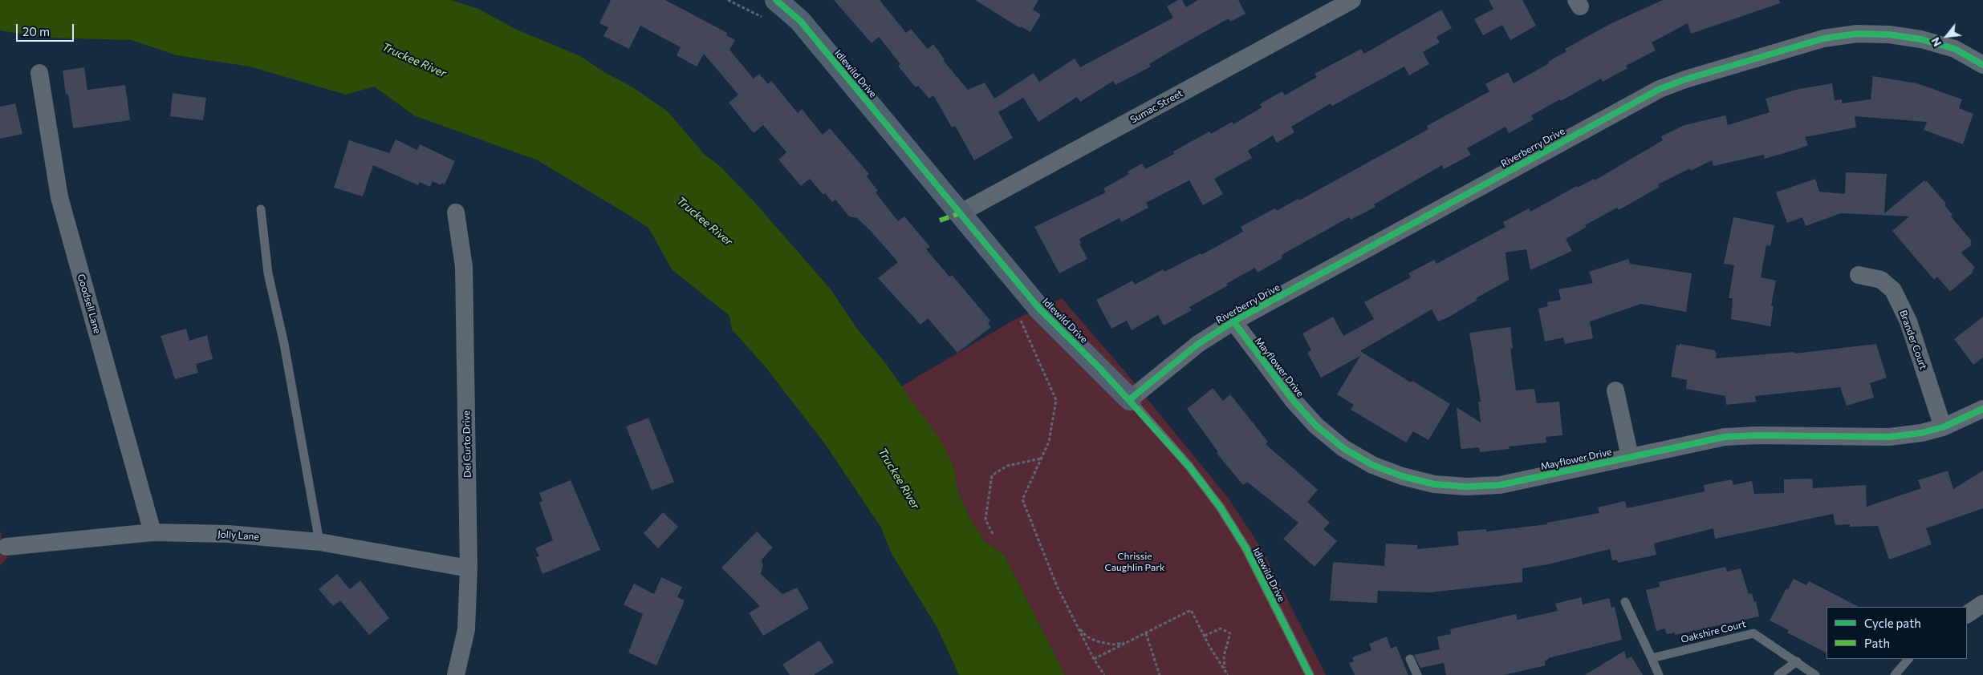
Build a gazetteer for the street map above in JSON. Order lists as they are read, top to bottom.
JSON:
{
  "streets": {
    "street": [
      "Idlewild Drive",
      "Sumac Street",
      "Riverberry Drive",
      "Goodsell Lane",
      "Brander Court",
      "Mayflower Drive",
      "Del Curto Drive",
      "Jolly Lane"
    ],
    "lane": ["Oakshire Court"]
  },
  "crossings": [
    ["Idlewild Drive", "Sumac Street"],
    ["Idlewild Drive", "Riverberry Drive"],
    ["Riverberry Drive", "Mayflower Drive"],
    ["Goodsell Lane", "Jolly Lane"],
    ["Brander Court", "Mayflower Drive"],
    ["Del Curto Drive", "Jolly Lane"]
  ],
  "water": ["Truckee River"],
  "parks": ["Chrissie Caughlin Park"],
  "legend": ["Cycle path", "Path"],
  "scale_bar": "20 m",
  "north": "bottom left"
}
